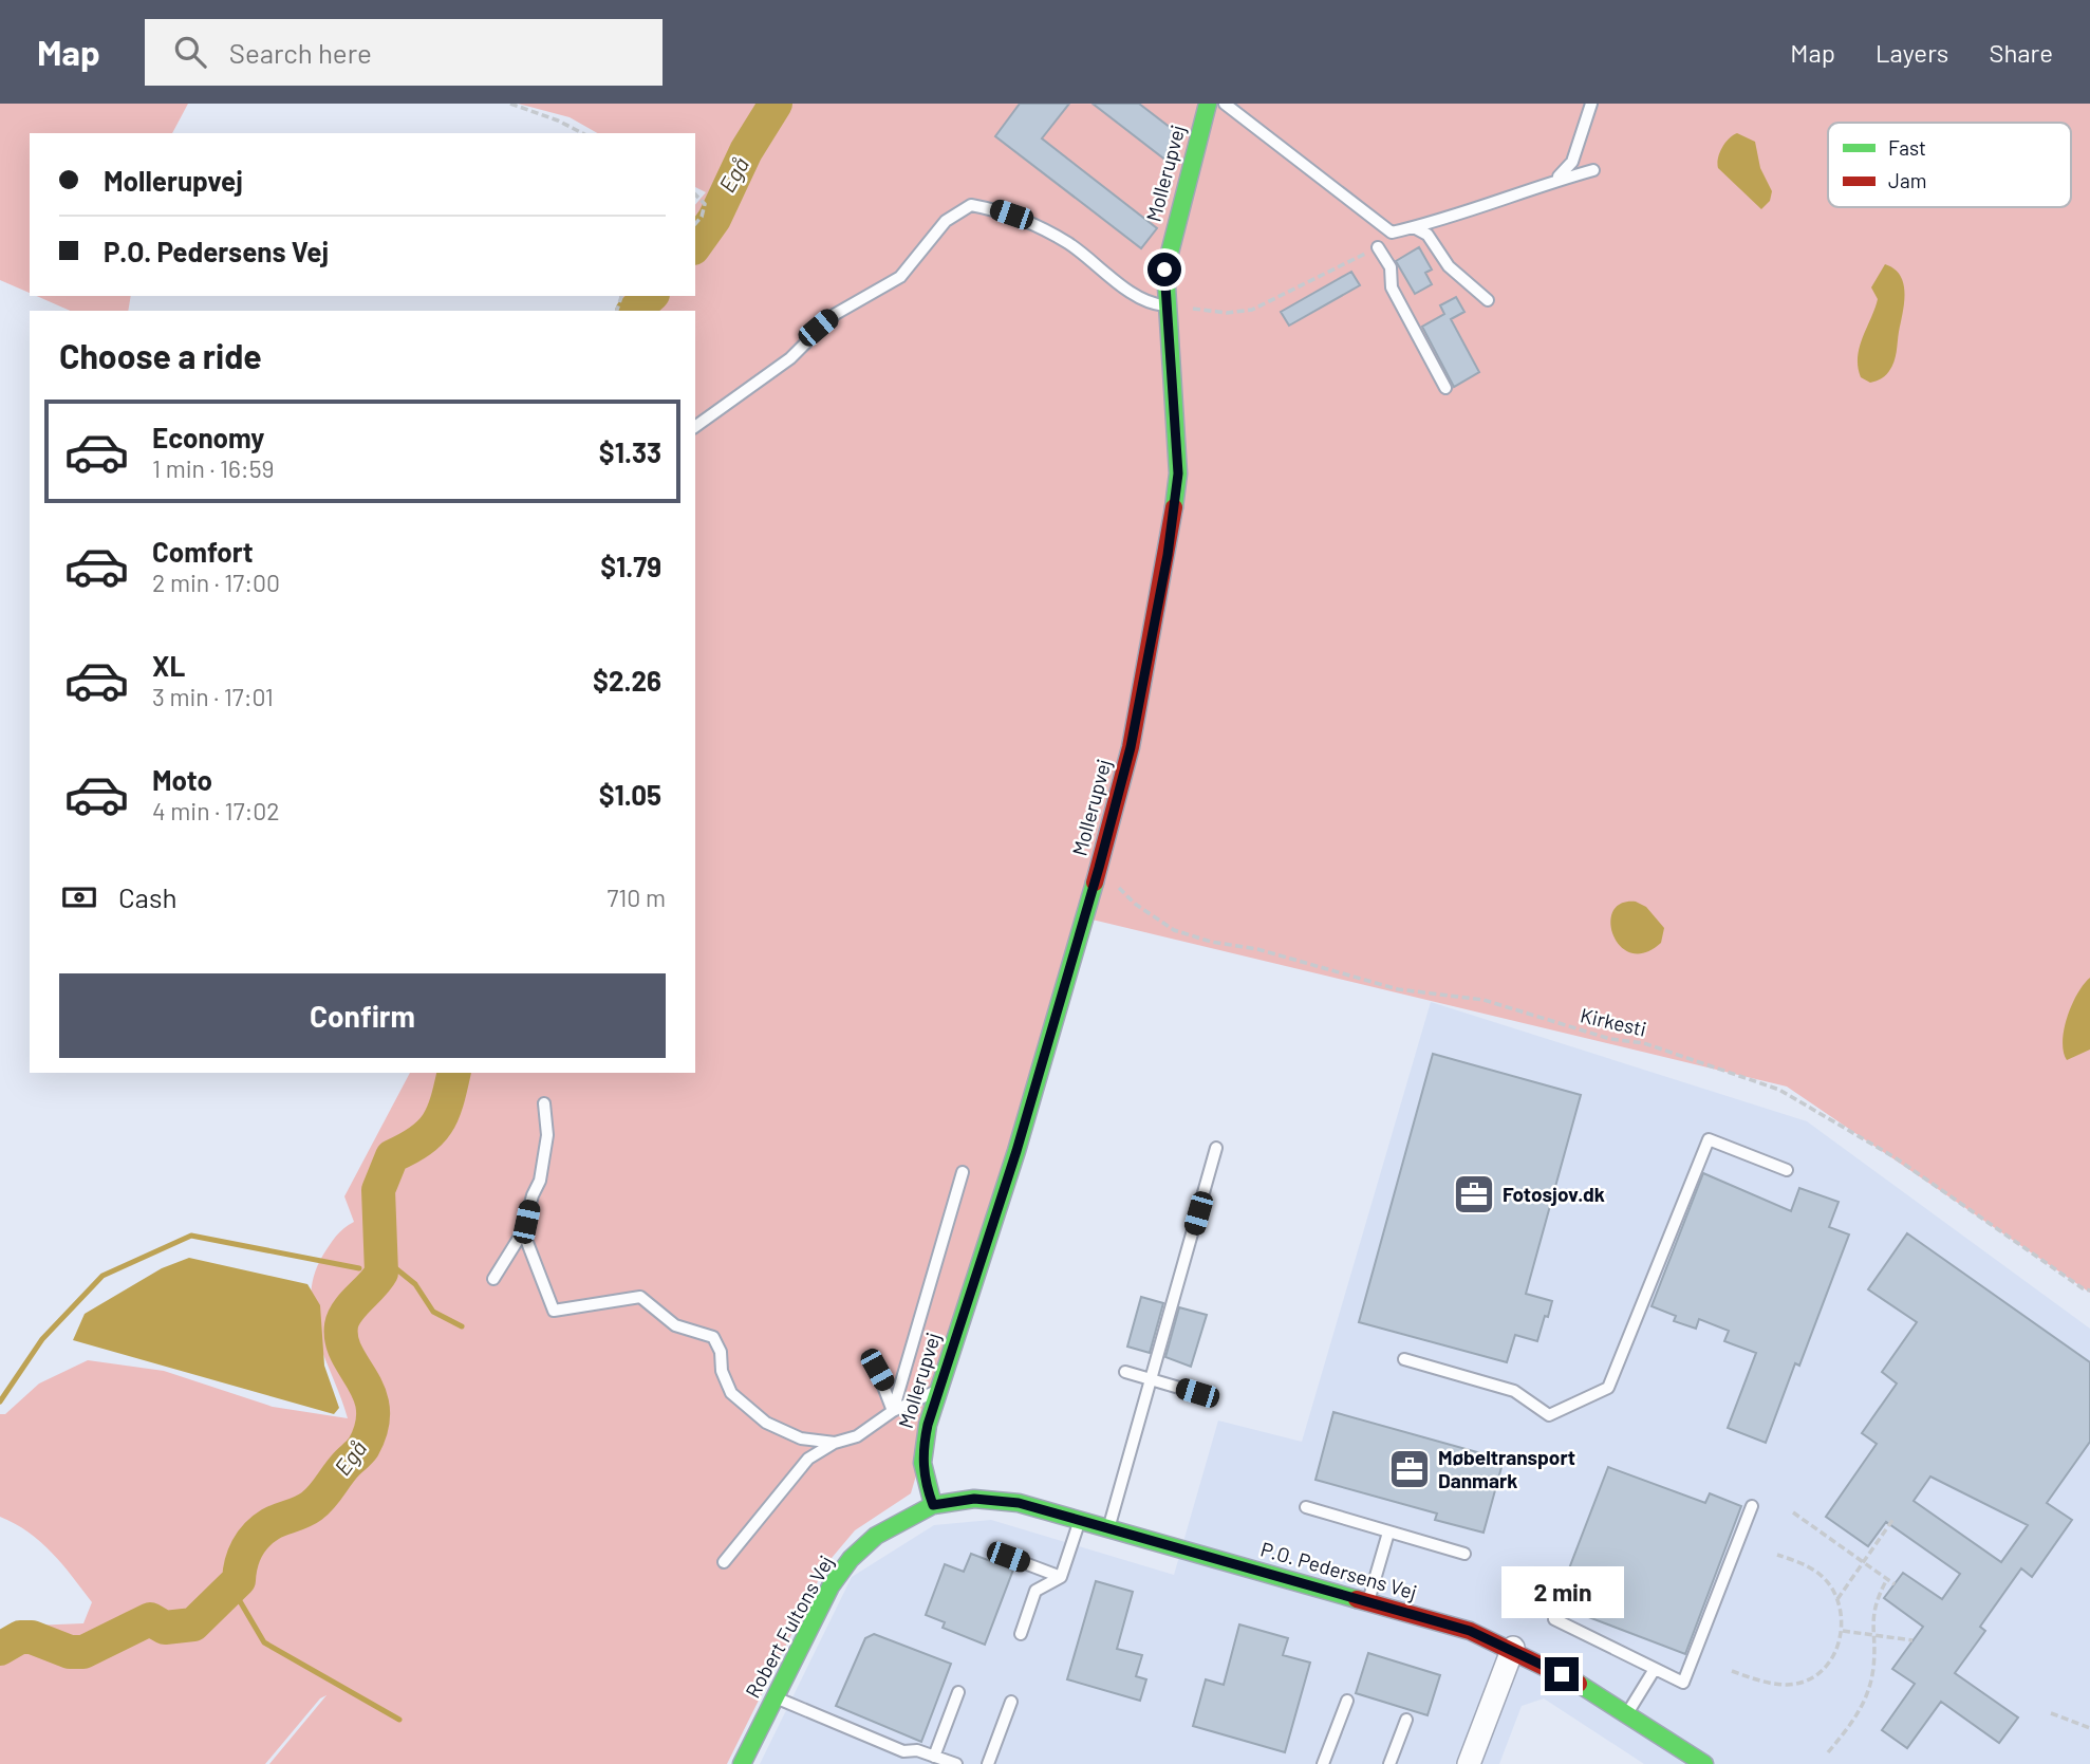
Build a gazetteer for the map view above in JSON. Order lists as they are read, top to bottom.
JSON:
{
  "streets": {
    "street": ["Mollerupvej", "P.O. Pedersens Vej", "Robert Fultons Vej"],
    "path": ["Kirkesti"]
  },
  "crossings": [
    ["Mollerupvej", "Kirkesti"],
    ["Mollerupvej", "P.O. Pedersens Vej"],
    ["Mollerupvej", "Robert Fultons Vej"],
    ["P.O. Pedersens Vej", "Robert Fultons Vej"]
  ],
  "water": ["Egå"],
  "places": {
    "office": ["Fotosjov.dk", "Møbeltransport Danmark"]
  },
  "legend": ["Fast", "Jam"],
  "page": {
    "header": "Map",
    "search": "Search here",
    "nav": ["Map", "Layers", "Share"],
    "banner": ["Mollerupvej", "P.O. Pedersens Vej"],
    "heading": "Choose a ride",
    "list": [
      {
        "name": "Economy",
        "note": "1 min · 16:59",
        "value": "$1.33"
      },
      {
        "name": "Comfort",
        "note": "2 min · 17:00",
        "value": "$1.79"
      },
      {
        "name": "XL",
        "note": "3 min · 17:01",
        "value": "$2.26"
      },
      {
        "name": "Moto",
        "note": "4 min · 17:02",
        "value": "$1.05"
      }
    ],
    "pay": ["Cash", "710 m"],
    "buttons": "Confirm",
    "bubble": "2 min"
  }
}
